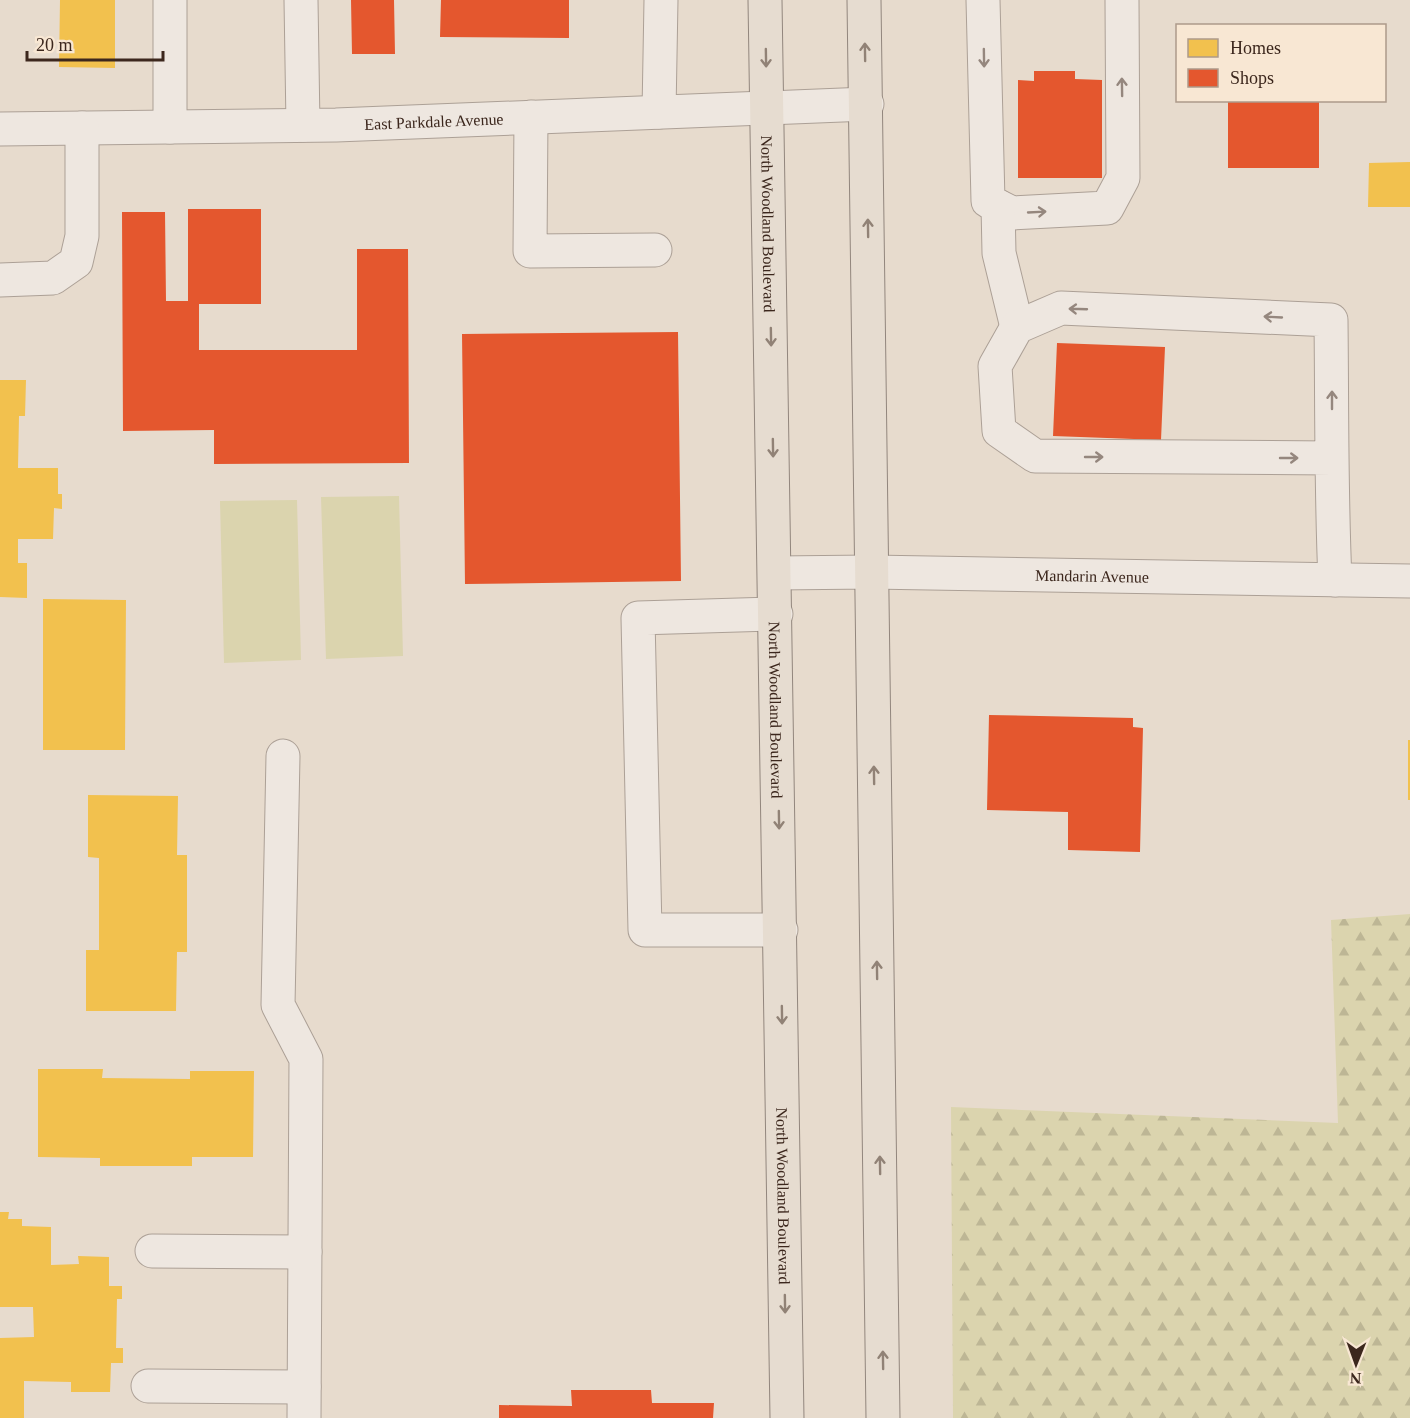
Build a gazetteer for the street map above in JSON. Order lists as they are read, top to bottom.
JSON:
{
  "streets": {
    "main road": ["North Woodland Boulevard"],
    "street": ["East Parkdale Avenue", "Mandarin Avenue"]
  },
  "crossings": [
    ["East Parkdale Avenue", "North Woodland Boulevard"],
    ["North Woodland Boulevard", "Mandarin Avenue"]
  ],
  "legend": ["Homes", "Shops"],
  "scale_bar": "20 m",
  "north": "bottom"
}
